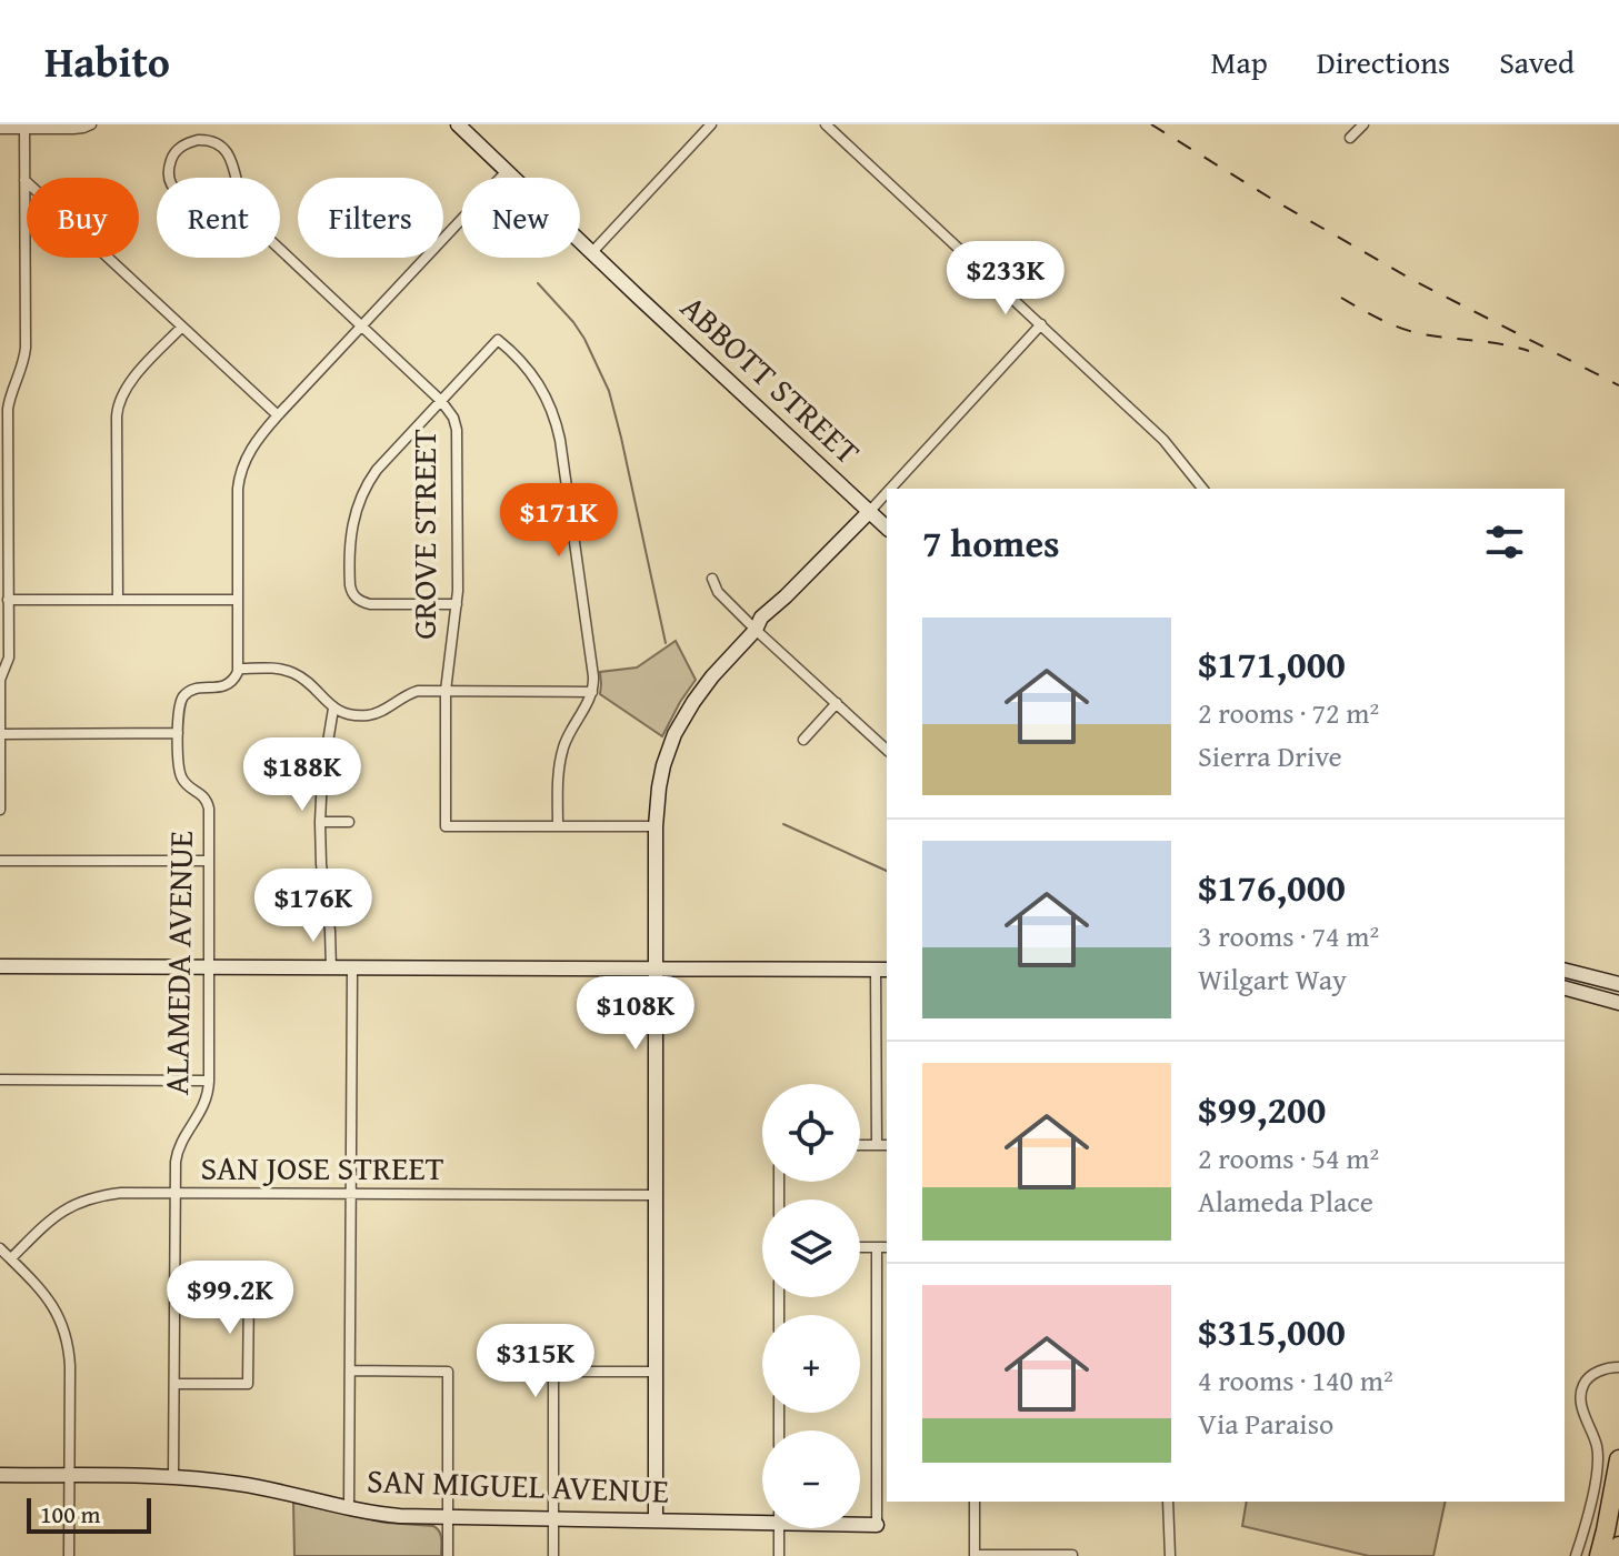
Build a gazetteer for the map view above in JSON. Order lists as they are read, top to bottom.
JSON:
{
  "streets": {
    "street": [
      "ABBOTT STREET",
      "GROVE STREET",
      "ALAMEDA AVENUE",
      "SAN JOSE STREET",
      "SAN MIGUEL AVENUE"
    ]
  },
  "crossings": [
    ["ALAMEDA AVENUE", "SAN JOSE STREET"],
    ["ALAMEDA AVENUE", "SAN MIGUEL AVENUE"]
  ],
  "scale_bar": "100 m",
  "page": {
    "header": "Habito",
    "nav": ["Map", "Directions", "Saved"],
    "chip": [
      "Buy",
      "Rent",
      "Filters",
      "New"
    ],
    "price": [
      "$233K",
      "$171K",
      "$188K",
      "$176K",
      "$108K",
      "$99.2K",
      "$315K"
    ],
    "heading": "7 homes",
    "list": [
      {
        "name": "$171,000",
        "note": "2 rooms · 72 m² · Sierra Drive"
      },
      {
        "name": "$176,000",
        "note": "3 rooms · 74 m² · Wilgart Way"
      },
      {
        "name": "$99,200",
        "note": "2 rooms · 54 m² · Alameda Place"
      },
      {
        "name": "$315,000",
        "note": "4 rooms · 140 m² · Via Paraiso"
      }
    ],
    "map_buttons": ["+", "−"],
    "scale": "100 m"
  }
}
